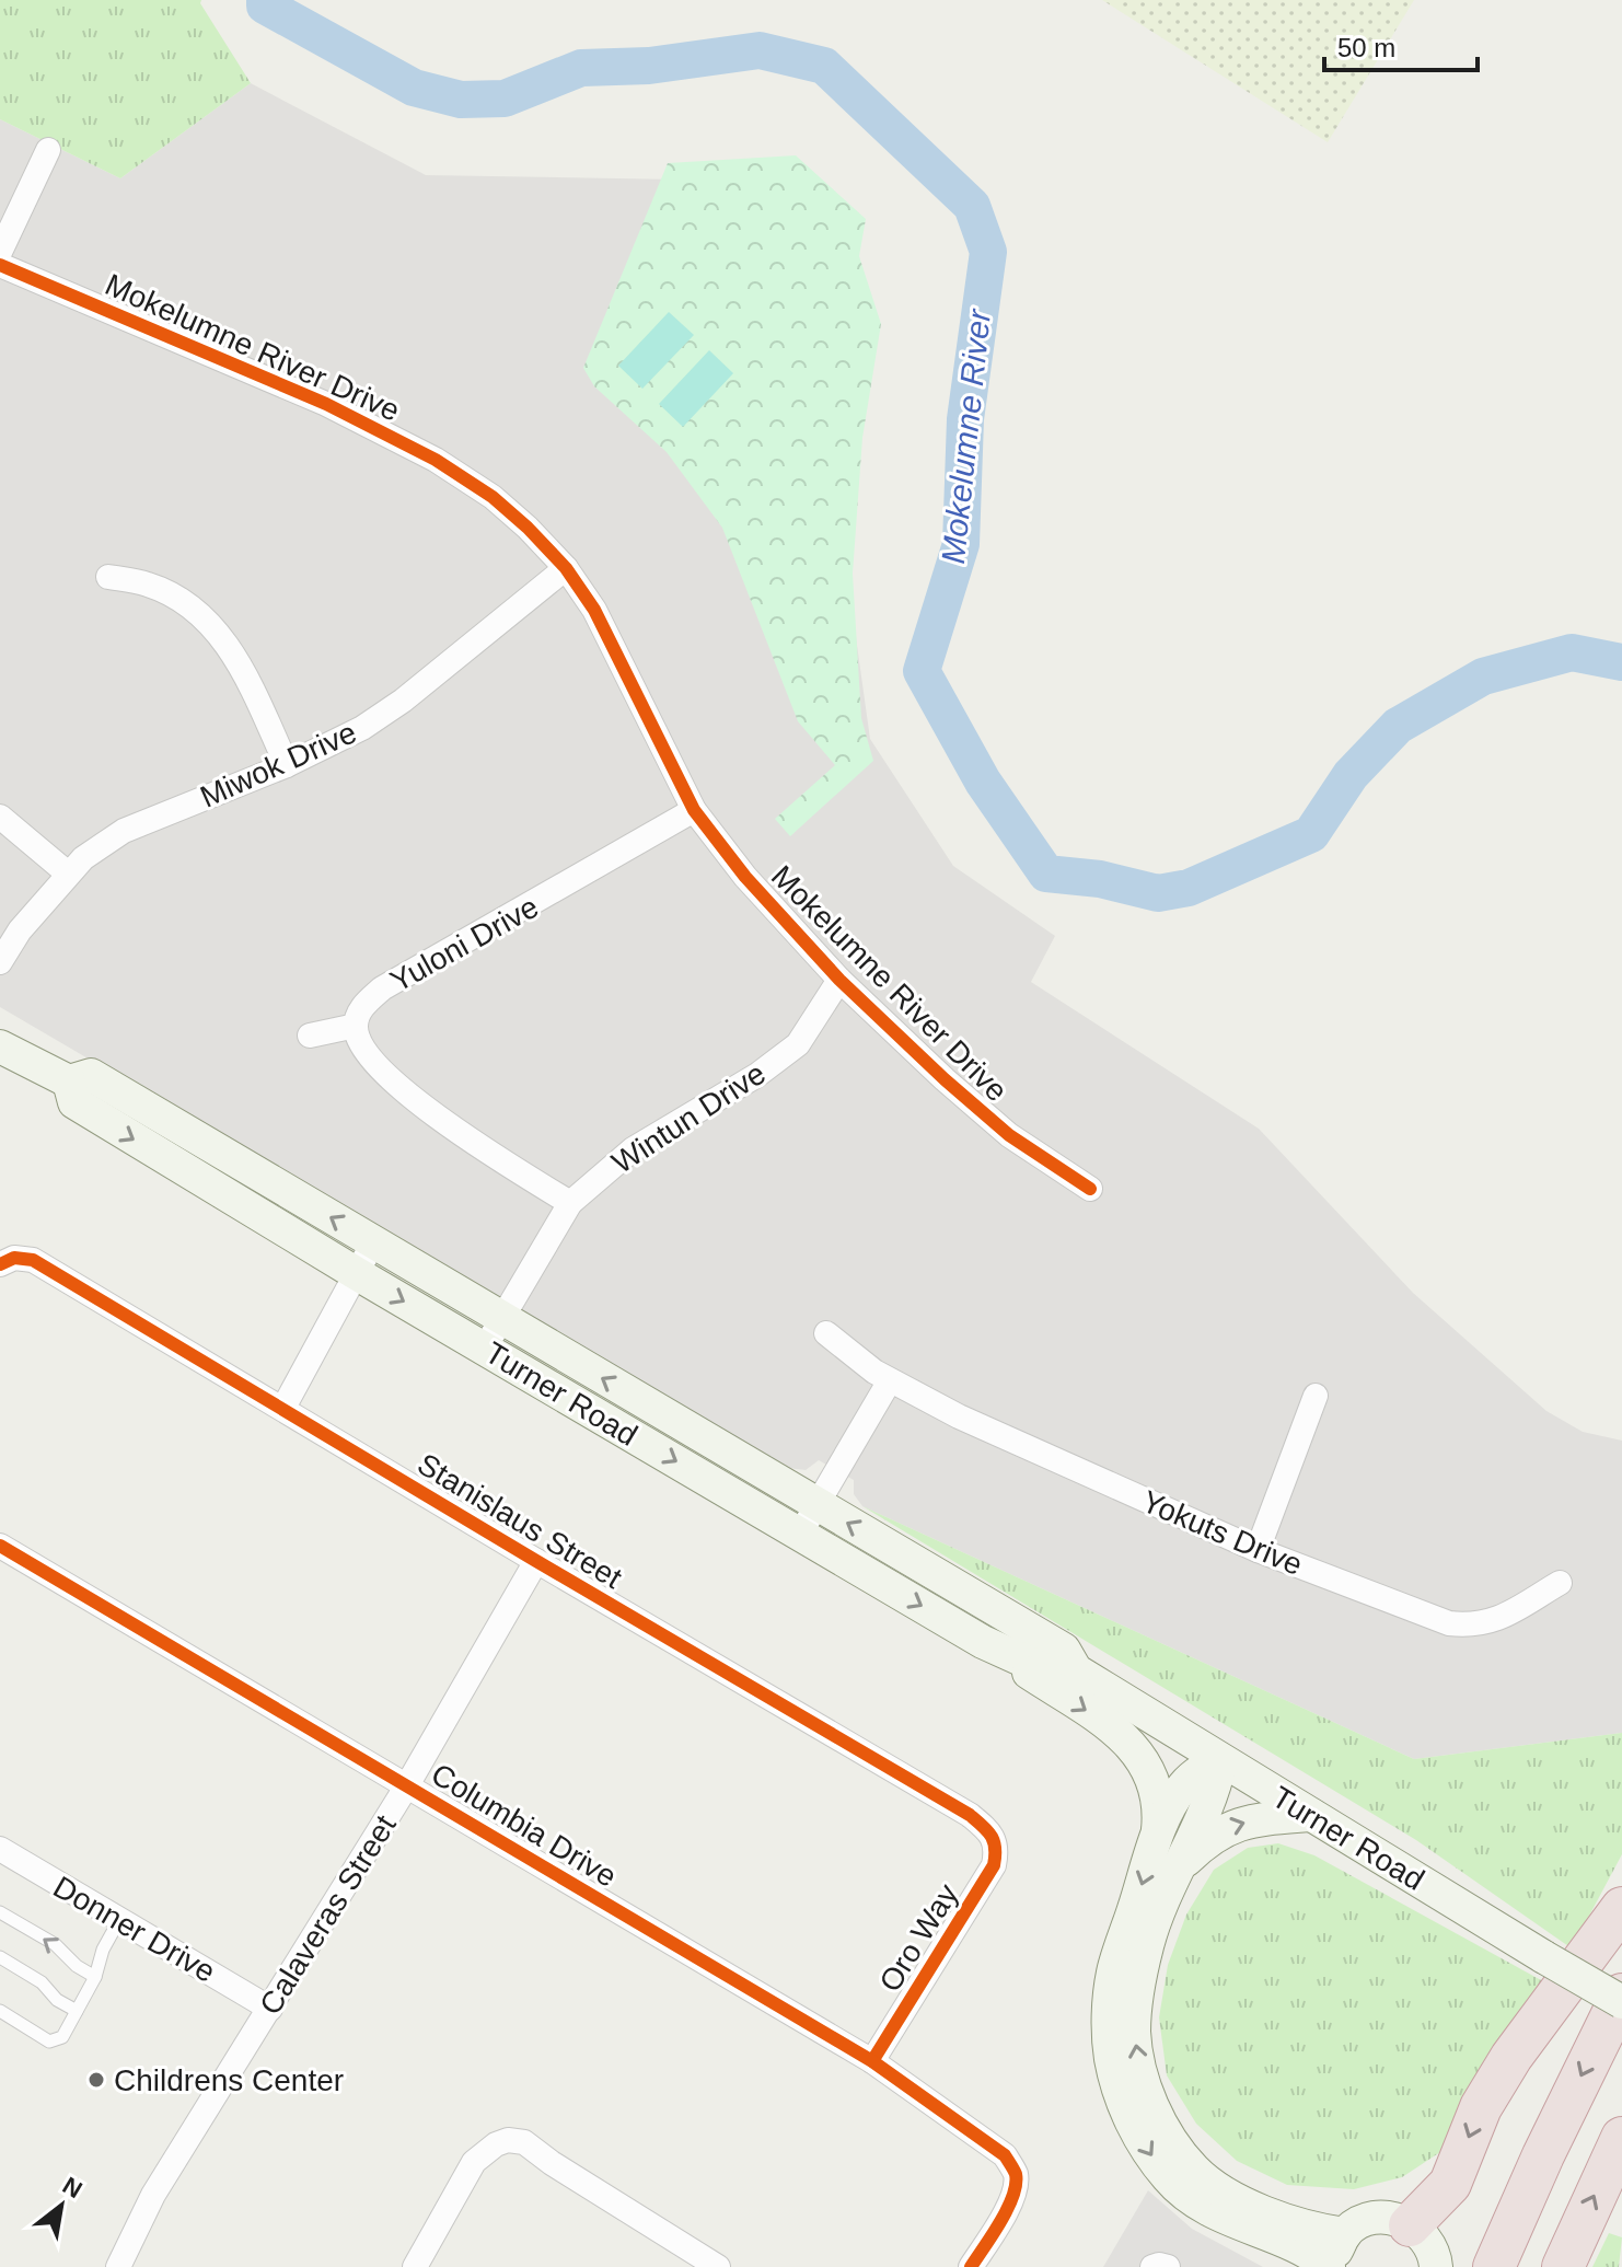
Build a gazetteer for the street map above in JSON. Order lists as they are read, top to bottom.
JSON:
{
  "streets": {
    "main road": ["Turner Road"],
    "street": [
      "Mokelumne River Drive",
      "Miwok Drive",
      "Yuloni Drive",
      "Wintun Drive",
      "Stanislaus Street",
      "Yokuts Drive",
      "Columbia Drive",
      "Calaveras Street",
      "Donner Drive",
      "Oro Way"
    ]
  },
  "crossings": [
    ["Mokelumne River Drive", "Miwok Drive"],
    ["Mokelumne River Drive", "Yuloni Drive"],
    ["Mokelumne River Drive", "Wintun Drive"],
    ["Wintun Drive", "Turner Road"],
    ["Stanislaus Street", "Calaveras Street"],
    ["Stanislaus Street", "Oro Way"],
    ["Columbia Drive", "Calaveras Street"],
    ["Columbia Drive", "Oro Way"],
    ["Calaveras Street", "Donner Drive"]
  ],
  "water": ["Mokelumne River"],
  "places": ["Childrens Center"],
  "scale_bar": "50 m",
  "north": "top right"
}
